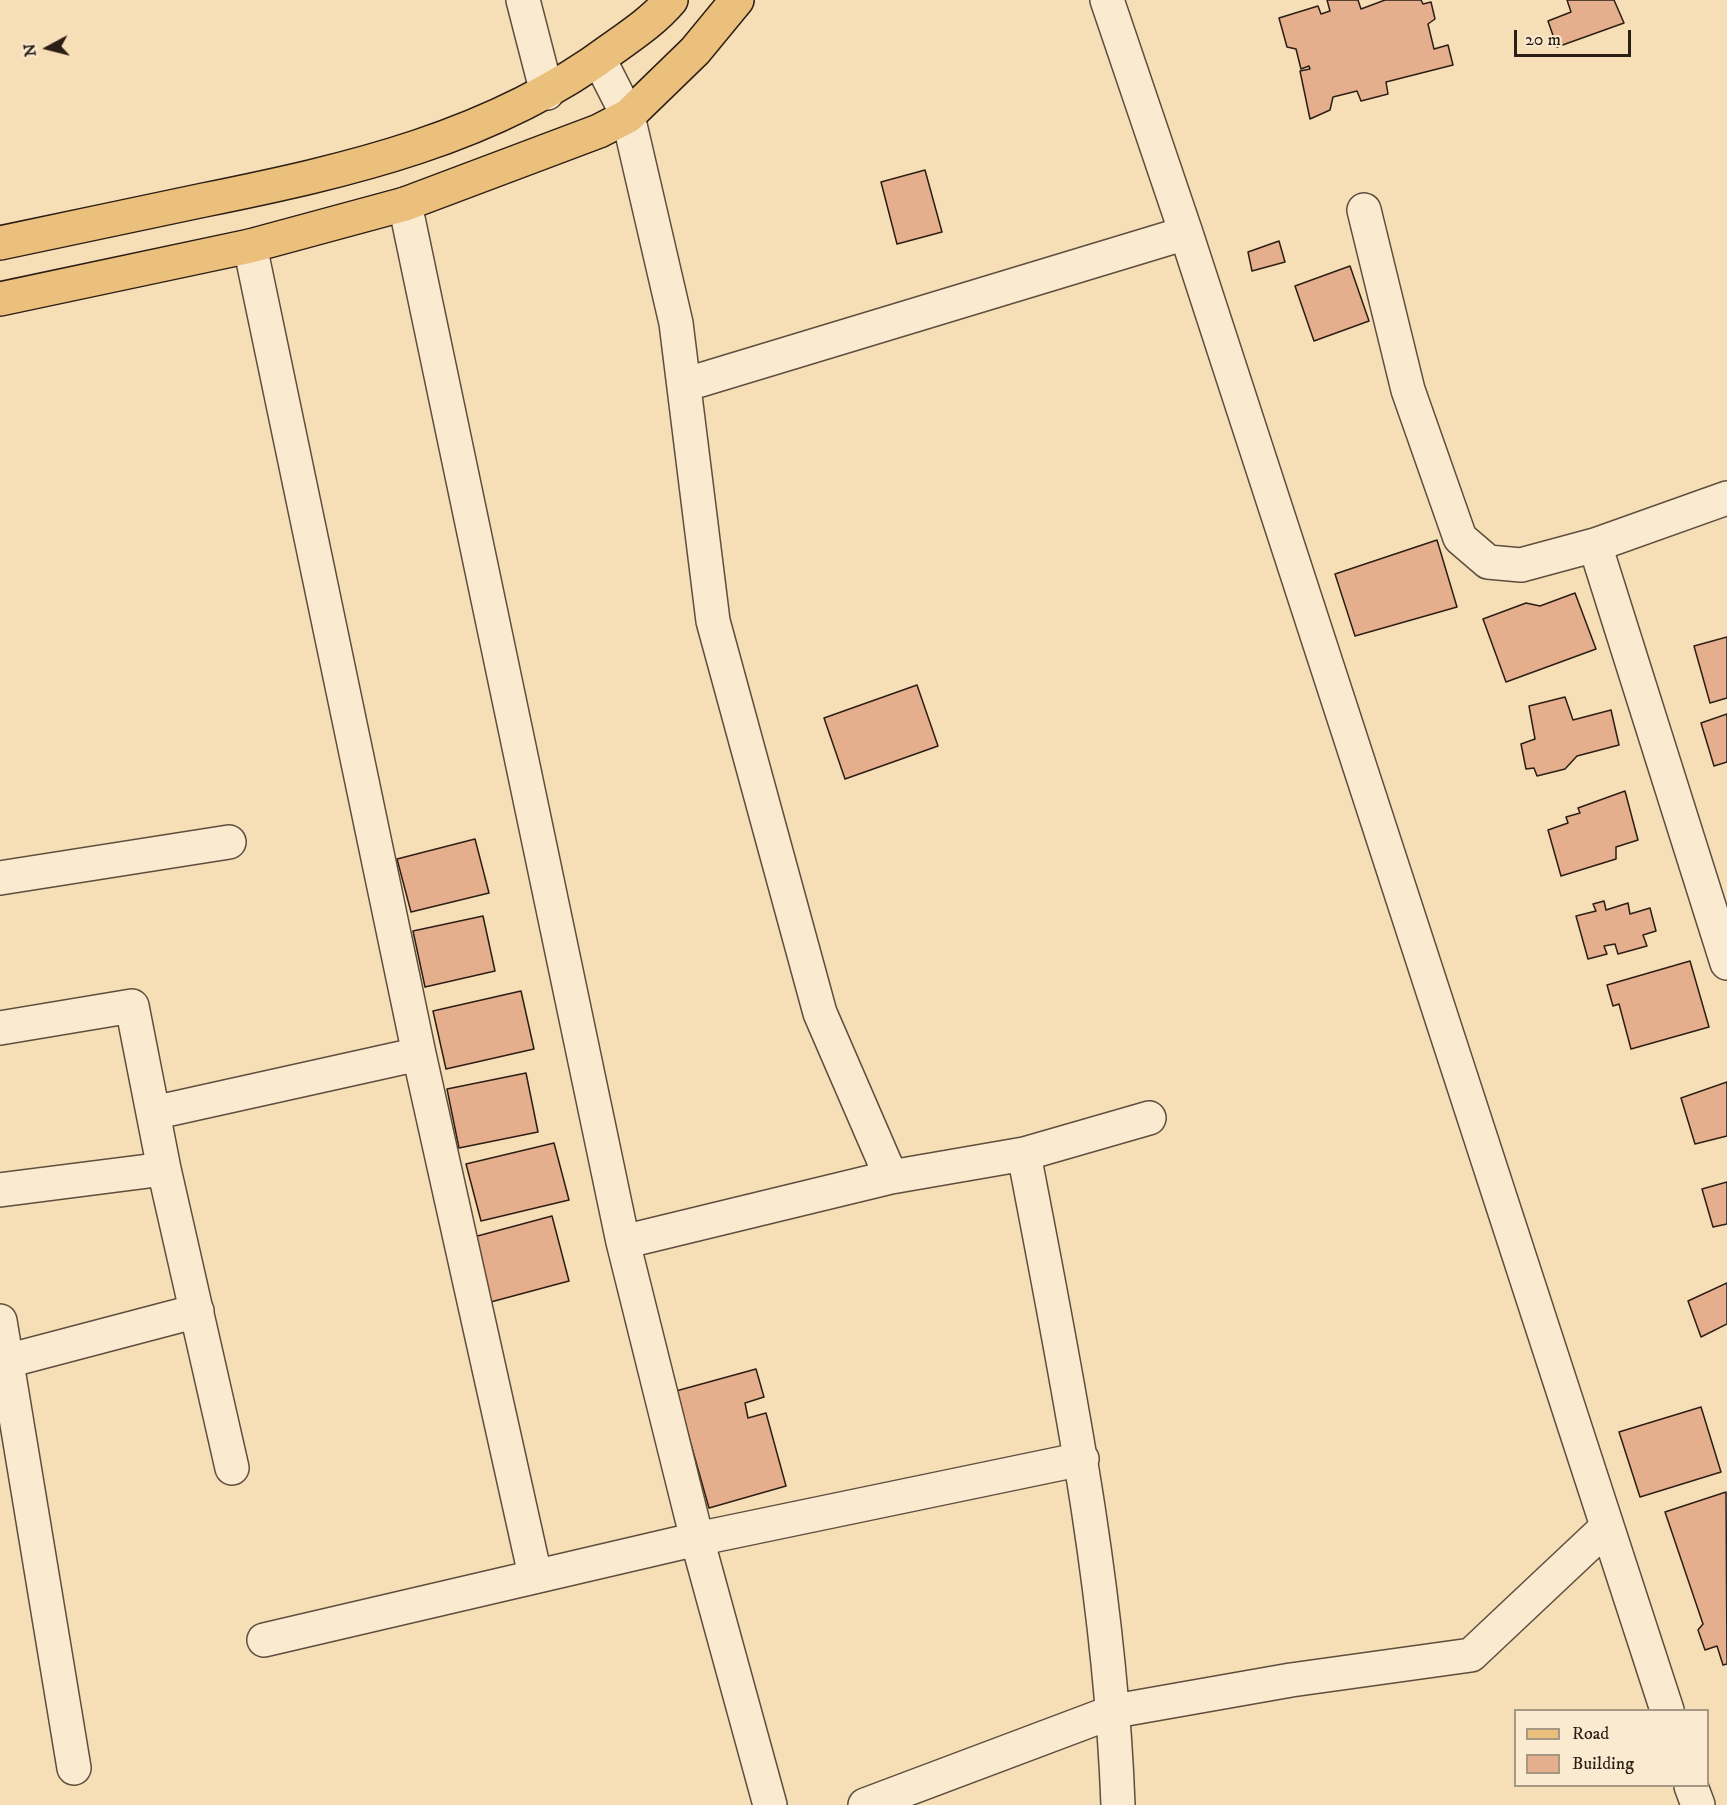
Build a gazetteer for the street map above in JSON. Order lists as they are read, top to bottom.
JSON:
{
  "legend": ["Road", "Building"],
  "scale_bar": "20 m",
  "north": "left"
}
